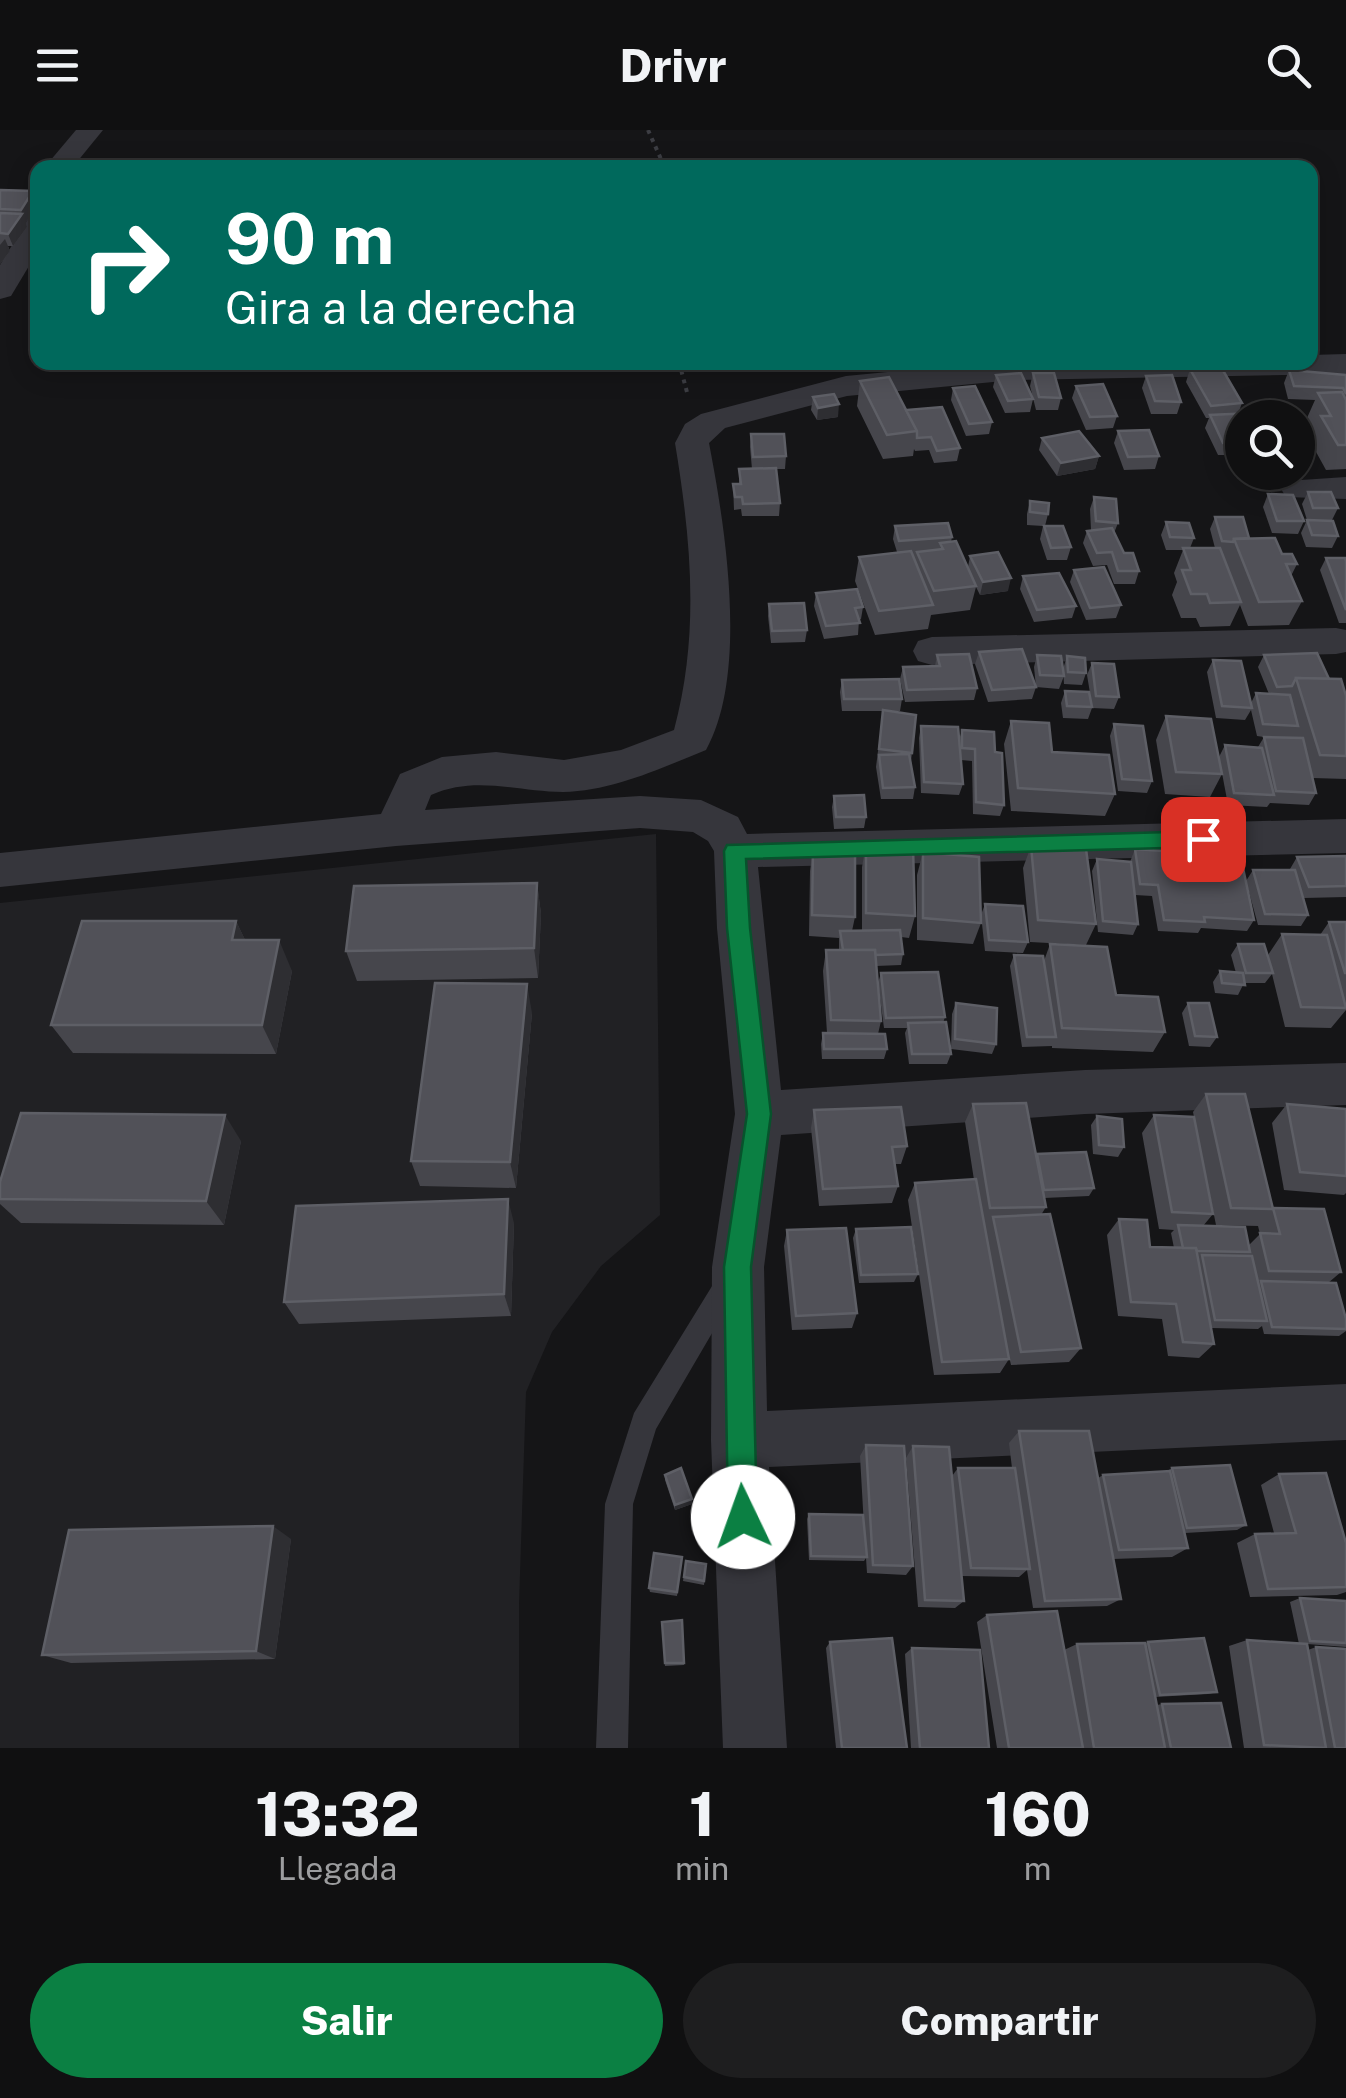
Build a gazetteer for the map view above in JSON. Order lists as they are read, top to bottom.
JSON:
{
  "page": {
    "header": "Drivr",
    "turn": ["90 m", "Gira a la derecha"],
    "eta": [
      "13:32",
      "Llegada",
      "1",
      "min",
      "160",
      "m"
    ],
    "buttons": ["Salir", "Compartir"]
  }
}
